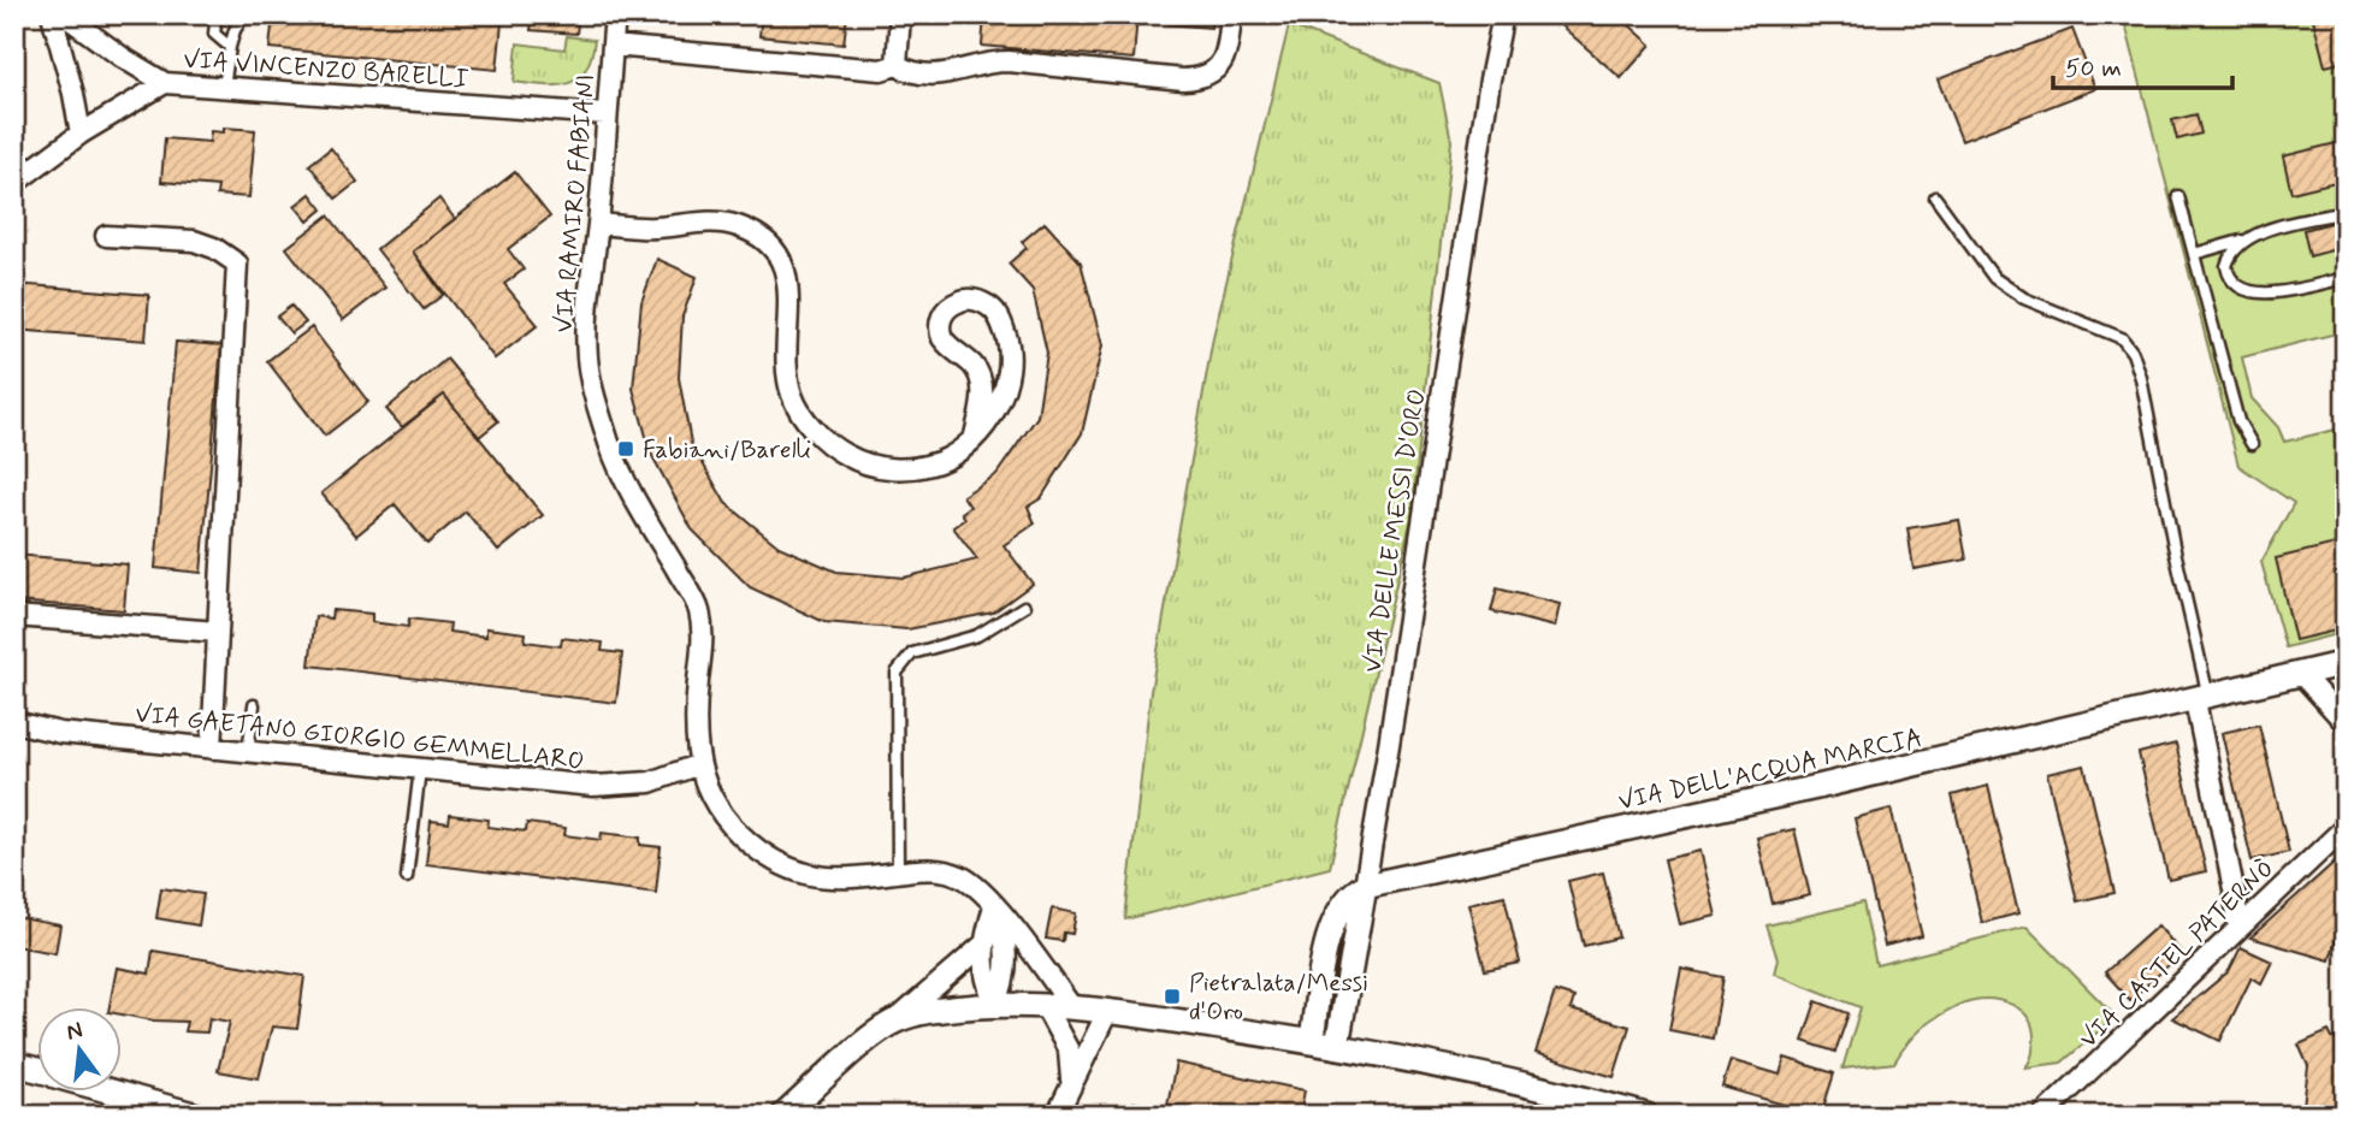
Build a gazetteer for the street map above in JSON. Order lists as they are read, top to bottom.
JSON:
{
  "streets": {
    "street": [
      "VIA VINCENZO BARELLI",
      "VIA RAMIRO FABIANI",
      "VIA DELLE MESSI D'ORO",
      "VIA GAETANO GIORGIO GEMMELLARO",
      "VIA DELL'ACQUA MARCIA",
      "VIA CASTEL PATERNÒ"
    ]
  },
  "crossings": [
    ["VIA VINCENZO BARELLI", "VIA RAMIRO FABIANI"],
    ["VIA RAMIRO FABIANI", "VIA GAETANO GIORGIO GEMMELLARO"],
    ["VIA DELLE MESSI D'ORO", "VIA DELL'ACQUA MARCIA"]
  ],
  "places": {
    "transit": ["Fabiani/Barelli", "Pietralata/Messi d'Oro"]
  },
  "scale_bar": "50 m",
  "north": "top"
}
